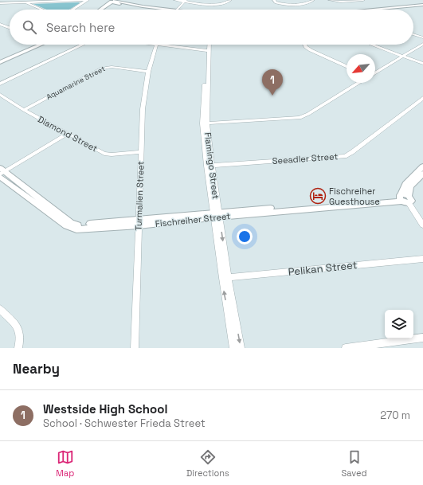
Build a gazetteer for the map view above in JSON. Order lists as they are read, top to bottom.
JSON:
{
  "streets": {
    "street": [
      "Aquamarine Street",
      "Diamond Street",
      "Seeadler Street",
      "Flamingo Street",
      "Turmalien Street",
      "Fischreiher Street",
      "Pelikan Street"
    ]
  },
  "crossings": [
    ["Aquamarine Street", "Diamond Street"],
    ["Aquamarine Street", "Turmalien Street"],
    ["Diamond Street", "Turmalien Street"],
    ["Seeadler Street", "Flamingo Street"],
    ["Flamingo Street", "Fischreiher Street"],
    ["Flamingo Street", "Pelikan Street"],
    ["Turmalien Street", "Fischreiher Street"]
  ],
  "places": {
    "hotel": ["Fischreiher Guesthouse"]
  },
  "north": "bottom left",
  "page": {
    "search": "Search here",
    "pins": "1",
    "heading": "Nearby",
    "list": [
      {
        "mark": "1",
        "name": "Westside High School",
        "note": "School · Schwester Frieda Street",
        "value": "270 m"
      }
    ],
    "nav": ["Map", "Directions", "Saved"]
  }
}
